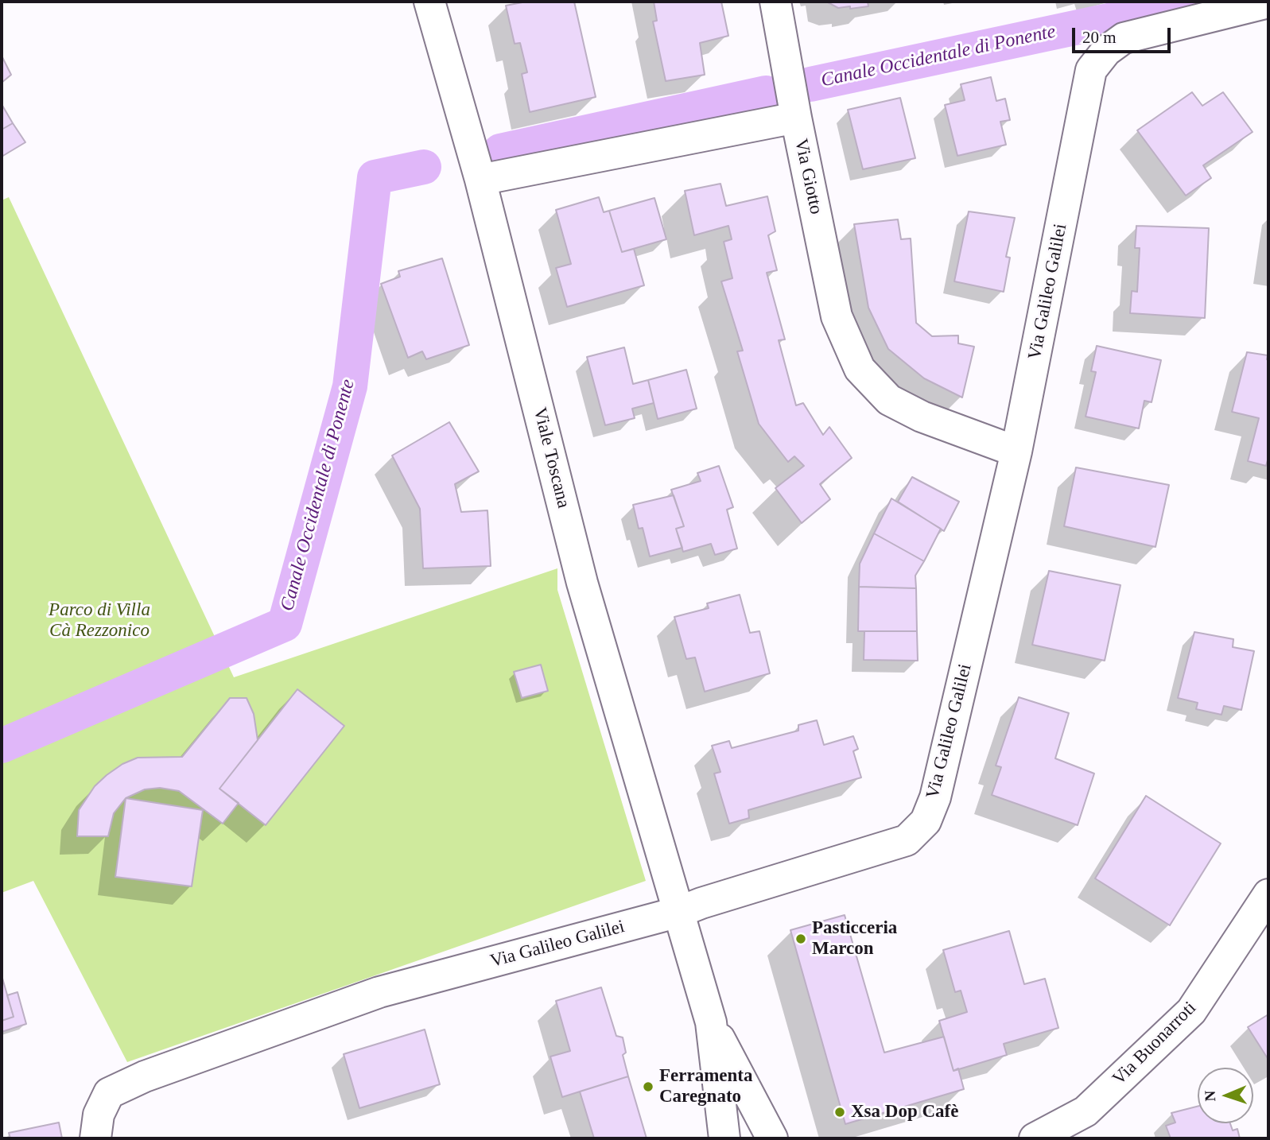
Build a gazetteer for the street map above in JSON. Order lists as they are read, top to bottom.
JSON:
{
  "streets": {
    "street": [
      "Via Giotto",
      "Via Galileo Galilei",
      "Viale Toscana",
      "Via Buonarroti"
    ]
  },
  "crossings": [
    ["Via Giotto", "Via Galileo Galilei"],
    ["Via Giotto", "Viale Toscana"],
    ["Via Galileo Galilei", "Viale Toscana"]
  ],
  "water": ["Canale Occidentale di Ponente"],
  "parks": ["Parco di Villa Cà Rezzonico"],
  "places": ["Pasticceria Marcon", "Ferramenta Caregnato", "Xsa Dop Cafè"],
  "scale_bar": "20 m",
  "north": "left"
}
